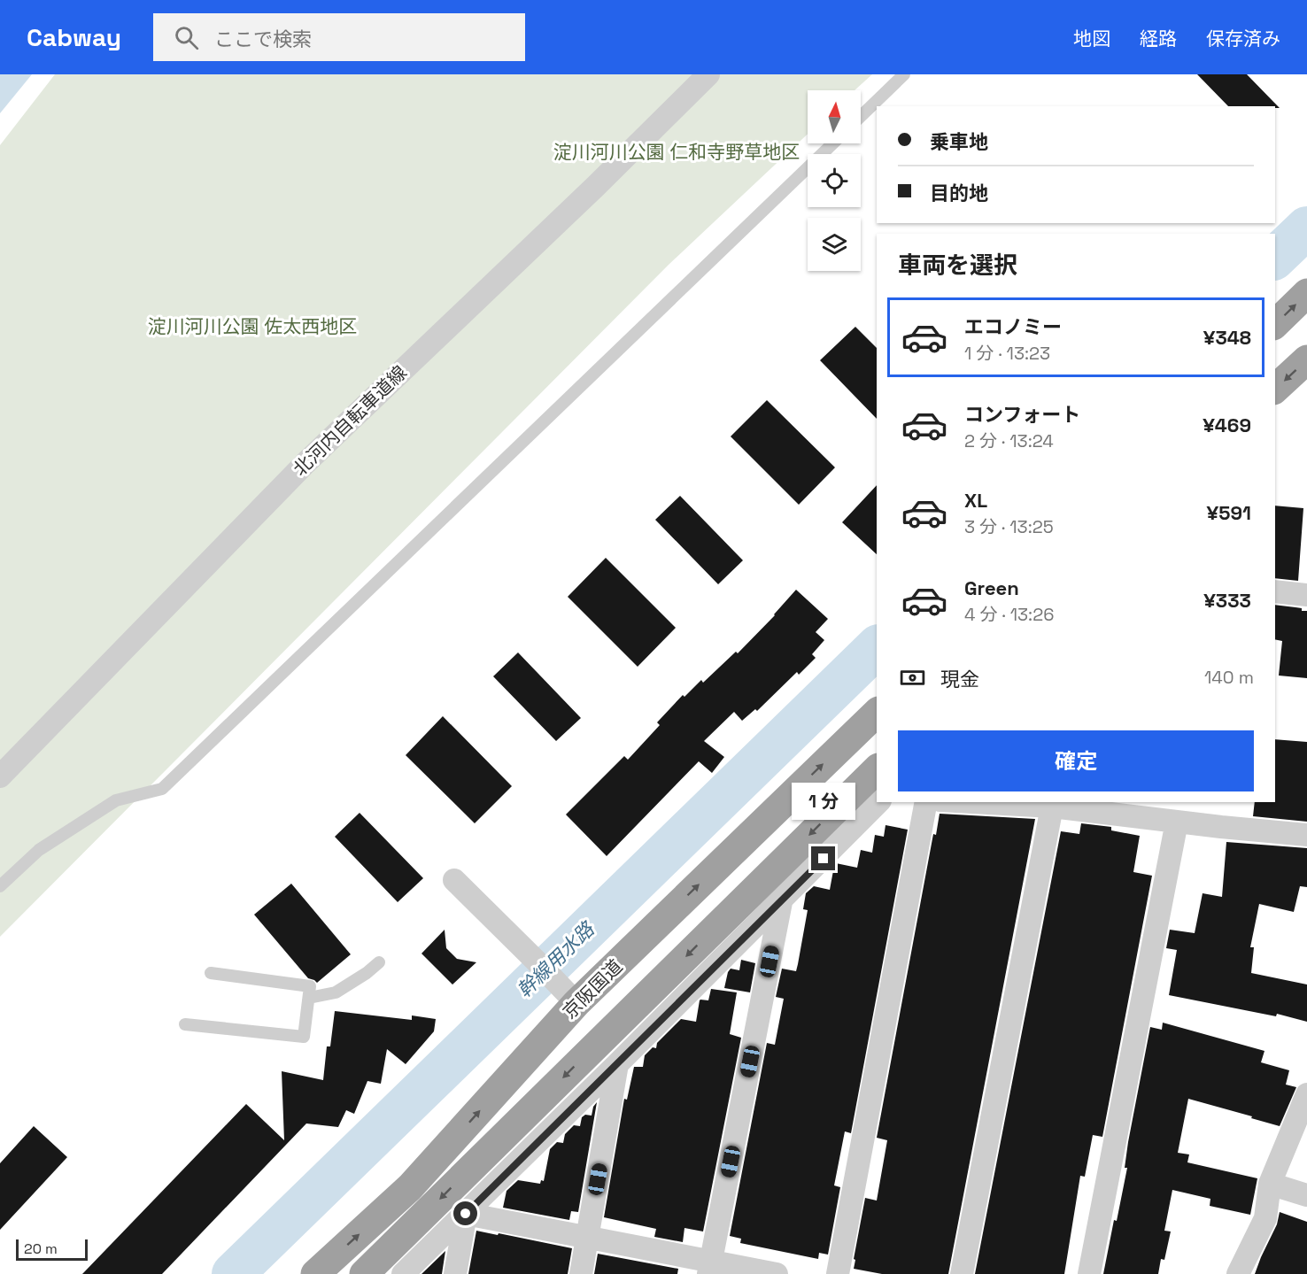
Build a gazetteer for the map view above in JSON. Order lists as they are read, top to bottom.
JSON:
{
  "streets": {
    "highway": ["京阪国道"],
    "street": ["北河内自転車道線"]
  },
  "water": ["幹線用水路"],
  "parks": ["淀川河川公園 仁和寺野草地区", "淀川河川公園 佐太西地区"],
  "scale_bar": "20 m",
  "north": "top",
  "page": {
    "header": "Cabway",
    "search": "ここで検索",
    "nav": ["地図", "経路", "保存済み"],
    "banner": ["乗車地", "目的地"],
    "heading": "車両を選択",
    "list": [
      {
        "name": "エコノミー",
        "note": "1 分 · 13:23",
        "value": "¥348"
      },
      {
        "name": "コンフォート",
        "note": "2 分 · 13:24",
        "value": "¥469"
      },
      {
        "name": "XL",
        "note": "3 分 · 13:25",
        "value": "¥591"
      },
      {
        "name": "Green",
        "note": "4 分 · 13:26",
        "value": "¥333"
      }
    ],
    "pay": ["現金", "140 m"],
    "buttons": "確定",
    "bubble": "1 分",
    "scale": "20 m"
  }
}
